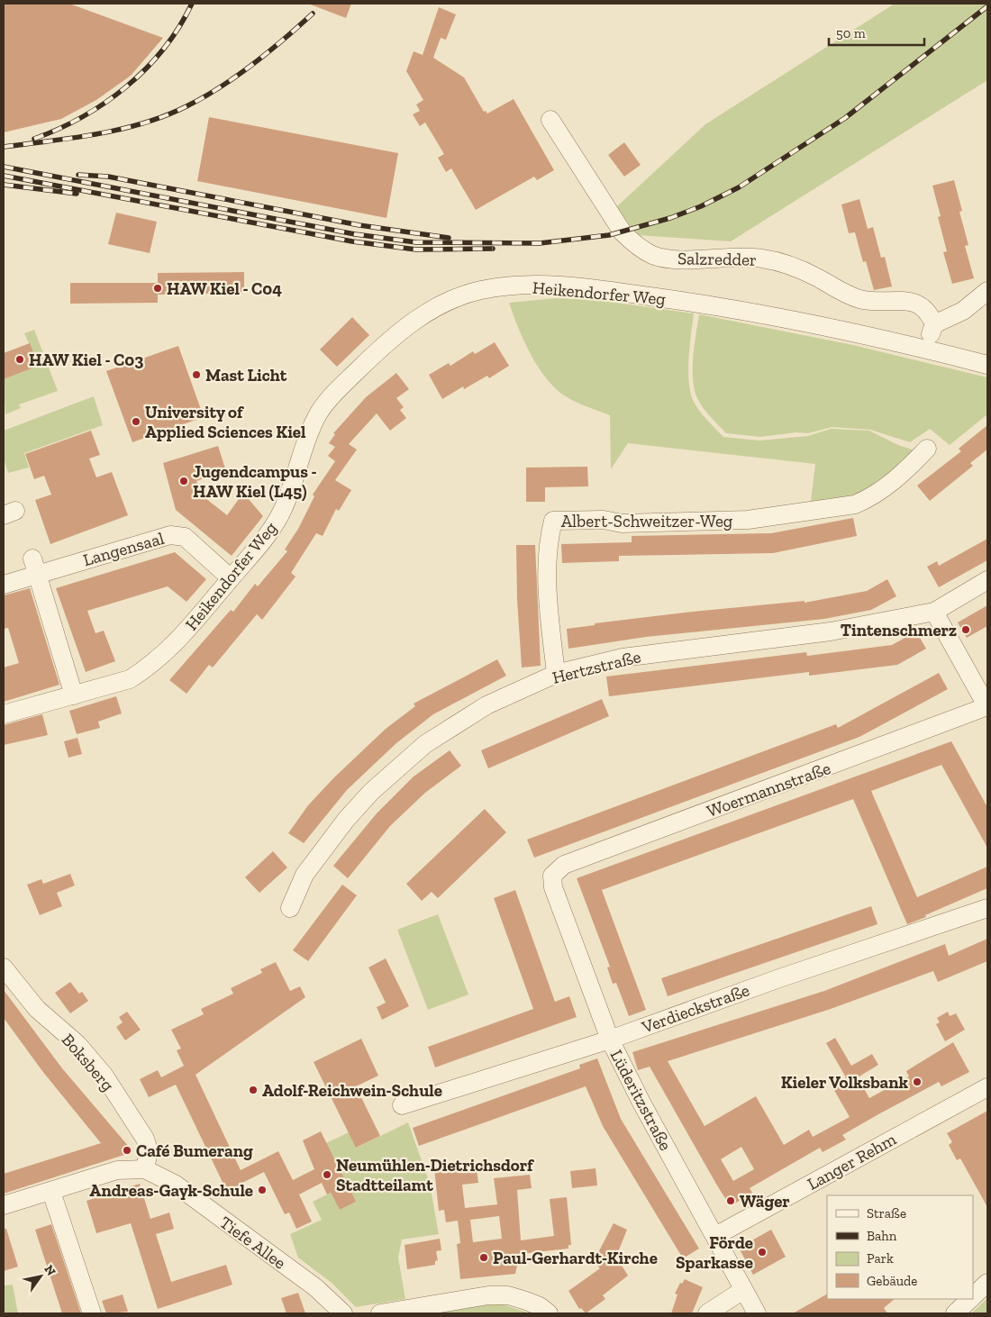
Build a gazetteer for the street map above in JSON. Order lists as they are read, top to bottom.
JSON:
{
  "streets": {
    "street": [
      "Salzredder",
      "Heikendorfer Weg",
      "Albert-Schweitzer-Weg",
      "Langensaal",
      "Hertzstraße",
      "Woermannstraße",
      "Verdieckstraße",
      "Boksberg",
      "Lüderitzstraße",
      "Langer Rehm",
      "Tiefe Allee"
    ]
  },
  "crossings": [
    ["Heikendorfer Weg", "Langensaal"],
    ["Albert-Schweitzer-Weg", "Hertzstraße"],
    ["Woermannstraße", "Lüderitzstraße"],
    ["Verdieckstraße", "Lüderitzstraße"],
    ["Boksberg", "Tiefe Allee"],
    ["Lüderitzstraße", "Langer Rehm"]
  ],
  "places": [
    "HAW Kiel - C04",
    "HAW Kiel - C03",
    "Mast Licht",
    "University of Applied Sciences Kiel",
    "Jugendcampus - HAW Kiel (L45)",
    "Tintenschmerz",
    "Kieler Volksbank",
    "Adolf-Reichwein-Schule",
    "Café Bumerang",
    "Neumühlen-Dietrichsdorf Stadtteilamt",
    "Andreas-Gayk-Schule",
    "Wäger",
    "Förde Sparkasse",
    "Paul-Gerhardt-Kirche"
  ],
  "legend": [
    "Straße",
    "Bahn",
    "Park",
    "Gebäude"
  ],
  "scale_bar": "50 m",
  "north": "top right"
}
